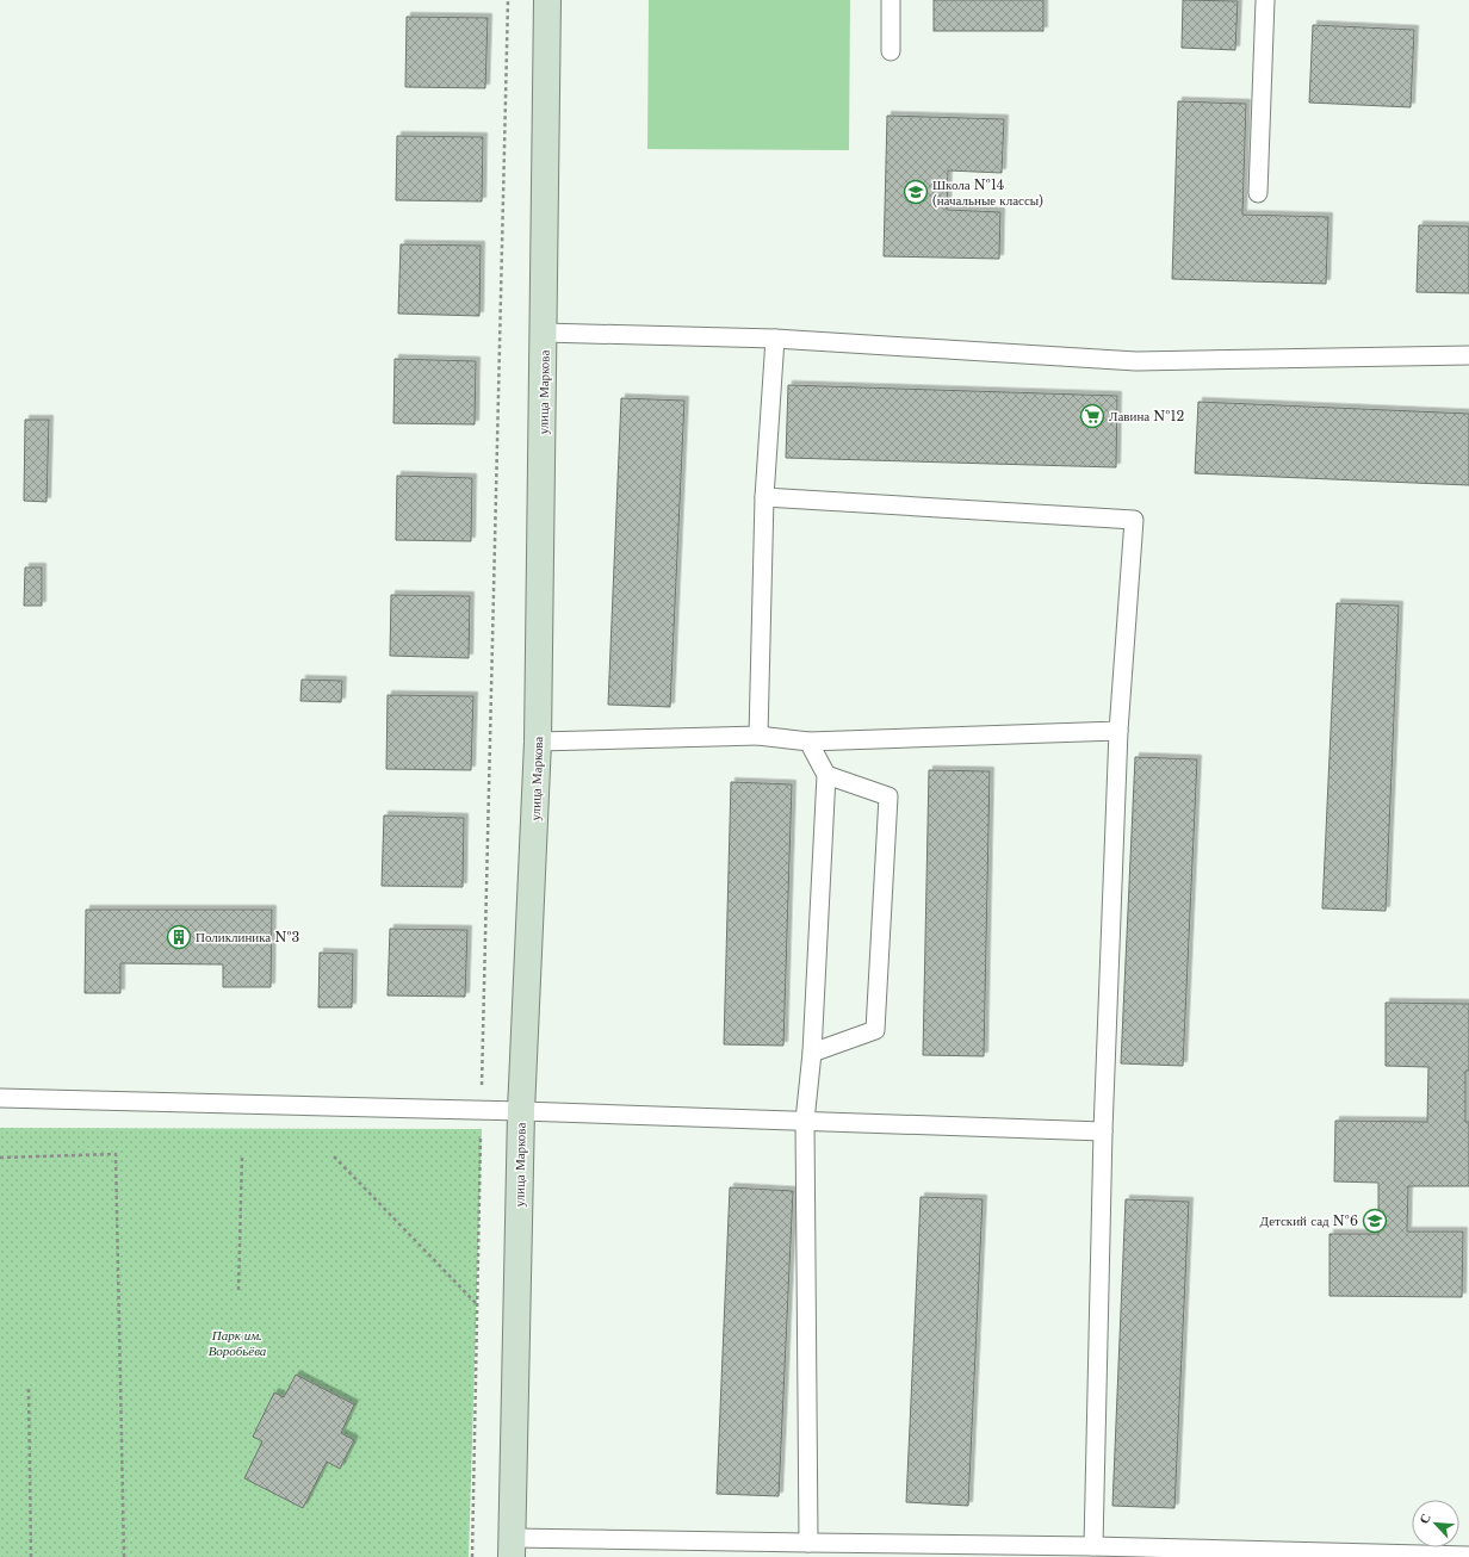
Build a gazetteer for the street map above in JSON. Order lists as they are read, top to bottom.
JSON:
{
  "streets": {
    "main road": ["улица Маркова"]
  },
  "parks": ["Парк им. Воробьёва"],
  "places": {
    "school or university": ["Школа №14 (начальные классы)", "Детский сад №6"],
    "supermarket": ["Лавина №12"],
    "building": ["Поликлиника №3"]
  },
  "north": "top left"
}
